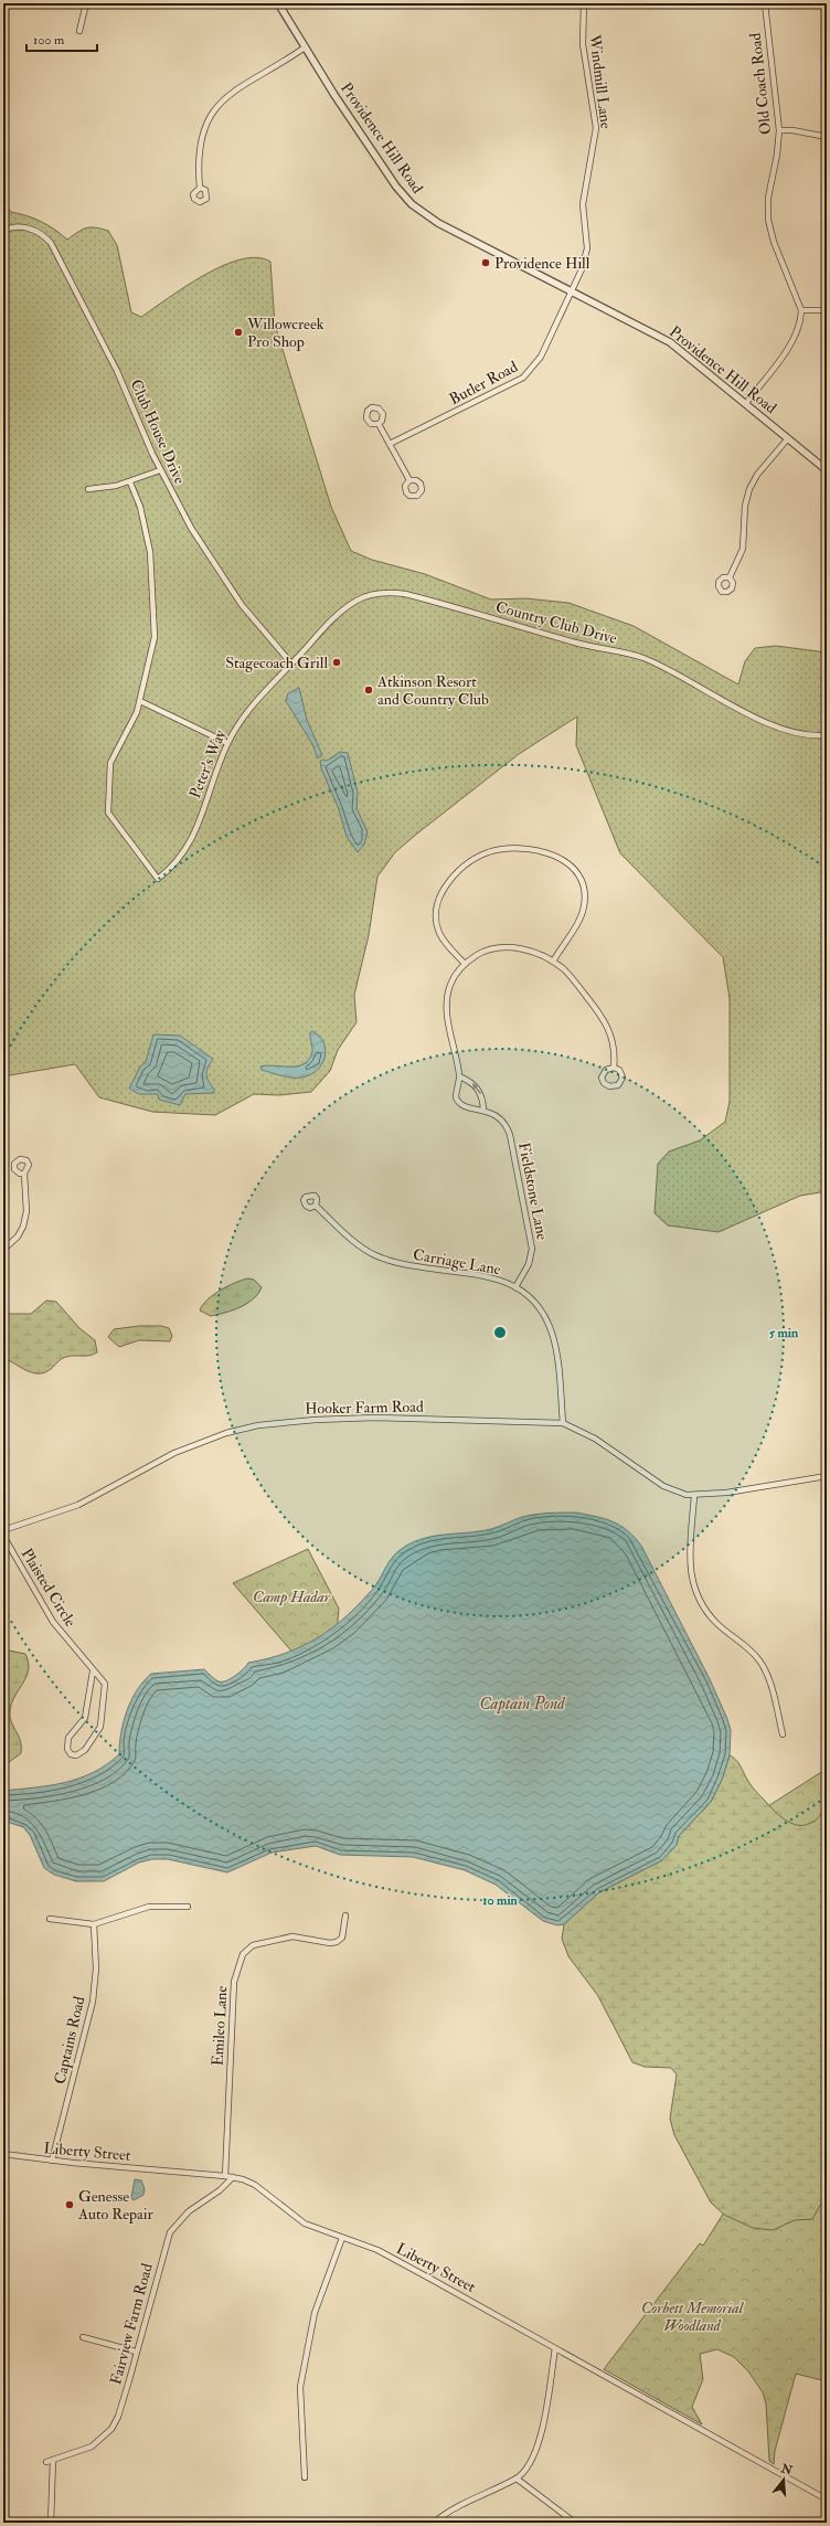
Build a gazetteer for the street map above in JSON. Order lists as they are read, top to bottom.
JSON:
{
  "streets": {
    "street": [
      "Windmill Lane",
      "Old Coach Road",
      "Providence Hill Road",
      "Butler Road",
      "Club House Drive",
      "Country Club Drive",
      "Peter's Way",
      "Fieldstone Lane",
      "Carriage Lane",
      "Hooker Farm Road",
      "Plaisted Circle",
      "Emileo Lane",
      "Captains Road",
      "Liberty Street",
      "Fairview Farm Road"
    ]
  },
  "crossings": [
    ["Windmill Lane", "Providence Hill Road"],
    ["Windmill Lane", "Butler Road"],
    ["Providence Hill Road", "Butler Road"],
    ["Club House Drive", "Country Club Drive"],
    ["Club House Drive", "Peter's Way"],
    ["Country Club Drive", "Peter's Way"],
    ["Fieldstone Lane", "Carriage Lane"],
    ["Carriage Lane", "Hooker Farm Road"],
    ["Emileo Lane", "Liberty Street"],
    ["Captains Road", "Liberty Street"],
    ["Liberty Street", "Fairview Farm Road"]
  ],
  "water": ["Captain Pond"],
  "parks": ["Camp Hadar", "Corbett Memorial Woodland"],
  "places": [
    "Providence Hill",
    "Willowcreek Pro Shop",
    "Stagecoach Grill",
    "Atkinson Resort and Country Club",
    "Genesse Auto Repair"
  ],
  "scale_bar": "100 m",
  "north": "top",
  "rings": ["5 min", "10 min"]
}
